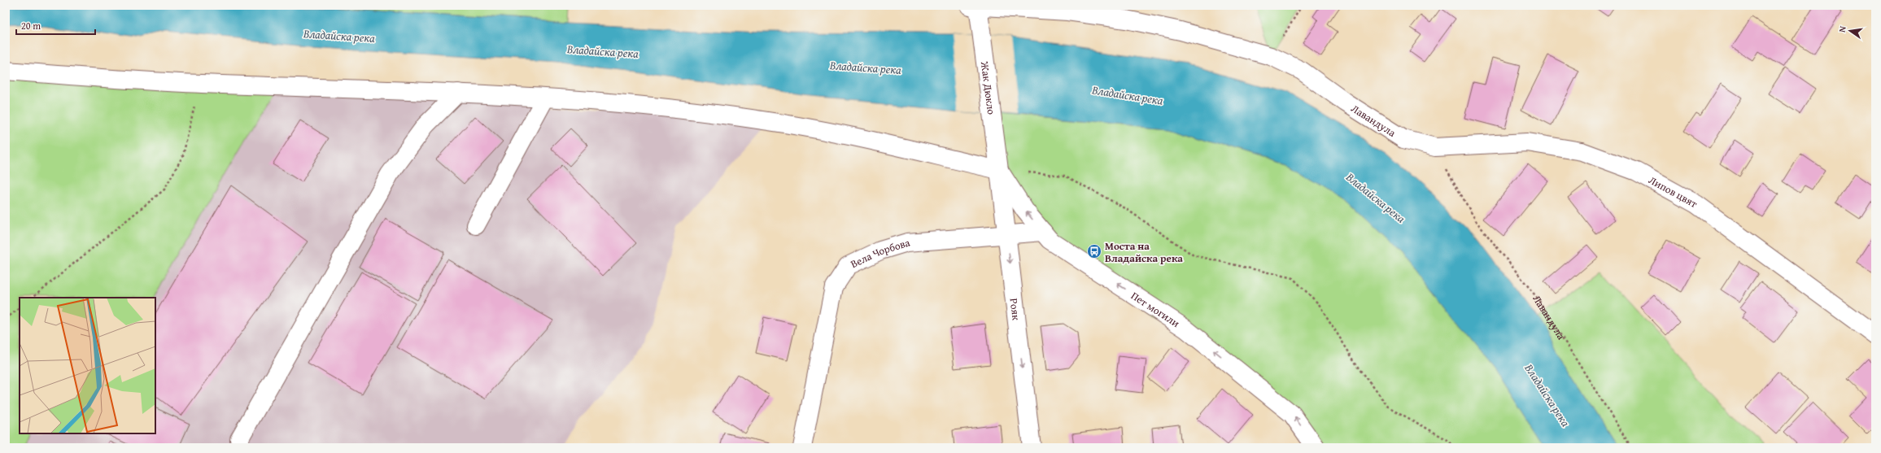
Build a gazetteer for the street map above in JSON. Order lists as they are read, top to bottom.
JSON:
{
  "streets": {
    "street": [
      "Жак Дюкло",
      "Лавандула",
      "Липов цвят",
      "Вела Чорбова",
      "Рояк",
      "Пет могили"
    ]
  },
  "crossings": [
    ["Жак Дюкло", "Лавандула"],
    ["Жак Дюкло", "Рояк"],
    ["Жак Дюкло", "Пет могили"],
    ["Лавандула", "Липов цвят"],
    ["Вела Чорбова", "Рояк"],
    ["Вела Чорбова", "Пет могили"],
    ["Рояк", "Пет могили"]
  ],
  "one_way": ["Рояк", "Пет могили"],
  "water": ["Владайска река"],
  "places": {
    "bus stop": ["Моста на Владайска река"]
  },
  "scale_bar": "20 m",
  "north": "left"
}
